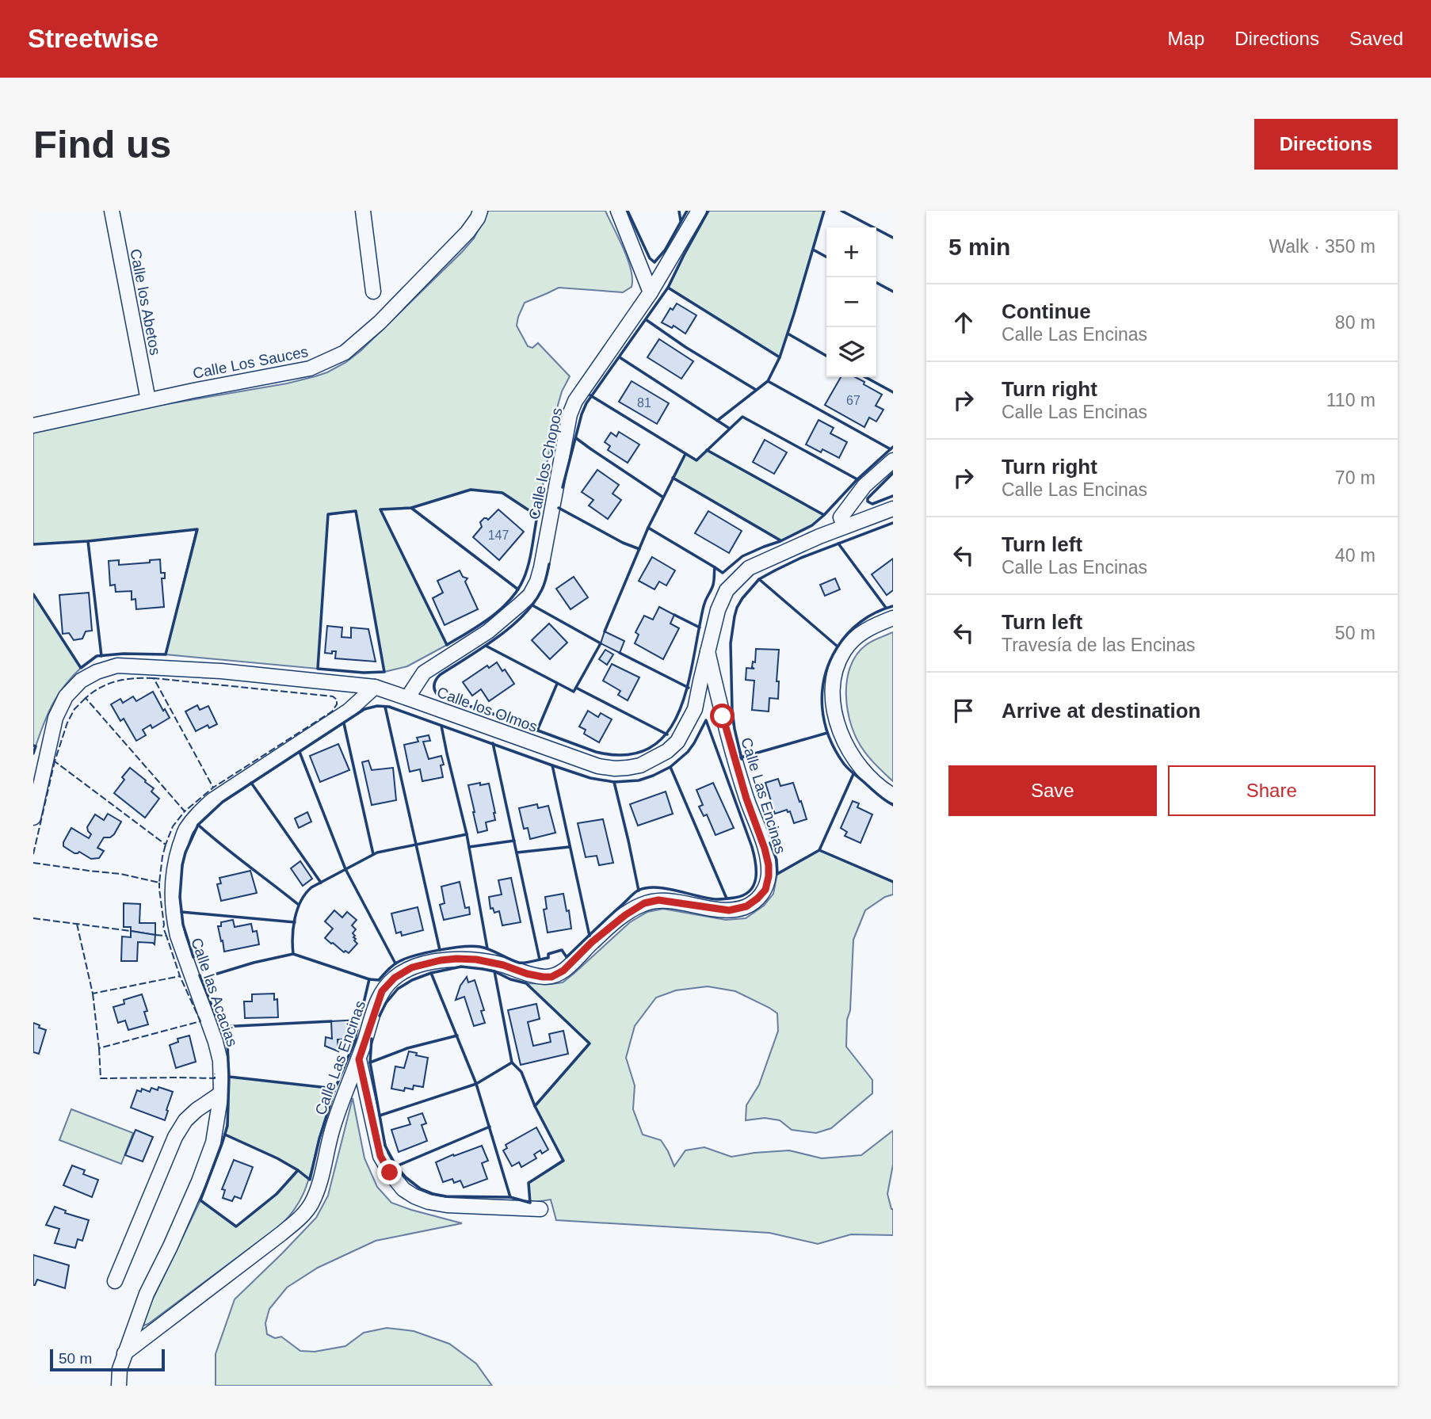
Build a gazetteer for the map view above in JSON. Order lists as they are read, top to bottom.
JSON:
{
  "streets": {
    "street": [
      "Calle los Abetos",
      "Calle Los Sauces",
      "Calle los Chopos",
      "Calle los Olmos",
      "Calle Las Encinas",
      "Calle las Acacias"
    ]
  },
  "crossings": [
    ["Calle los Abetos", "Calle Los Sauces"],
    ["Calle los Chopos", "Calle los Olmos"],
    ["Calle los Olmos", "Calle Las Encinas"],
    ["Calle los Olmos", "Calle las Acacias"],
    ["Calle Las Encinas", "Calle las Acacias"]
  ],
  "house_numbers": ["67", "81", "147"],
  "scale_bar": "50 m",
  "page": {
    "header": "Streetwise",
    "nav": ["Map", "Directions", "Saved"],
    "buttons": [
      "Directions",
      ["Save", "Share"]
    ],
    "title": "Find us",
    "heading": ["5 min", "Walk · 350 m"],
    "map_buttons": ["+", "−"],
    "list": [
      ["Continue", "Calle Las Encinas", "80 m"],
      ["Turn right", "Calle Las Encinas", "110 m"],
      ["Turn right", "Calle Las Encinas", "70 m"],
      ["Turn left", "Calle Las Encinas", "40 m"],
      ["Turn left", "Travesía de las Encinas", "50 m"],
      "Arrive at destination"
    ],
    "scale": "50 m"
  }
}
